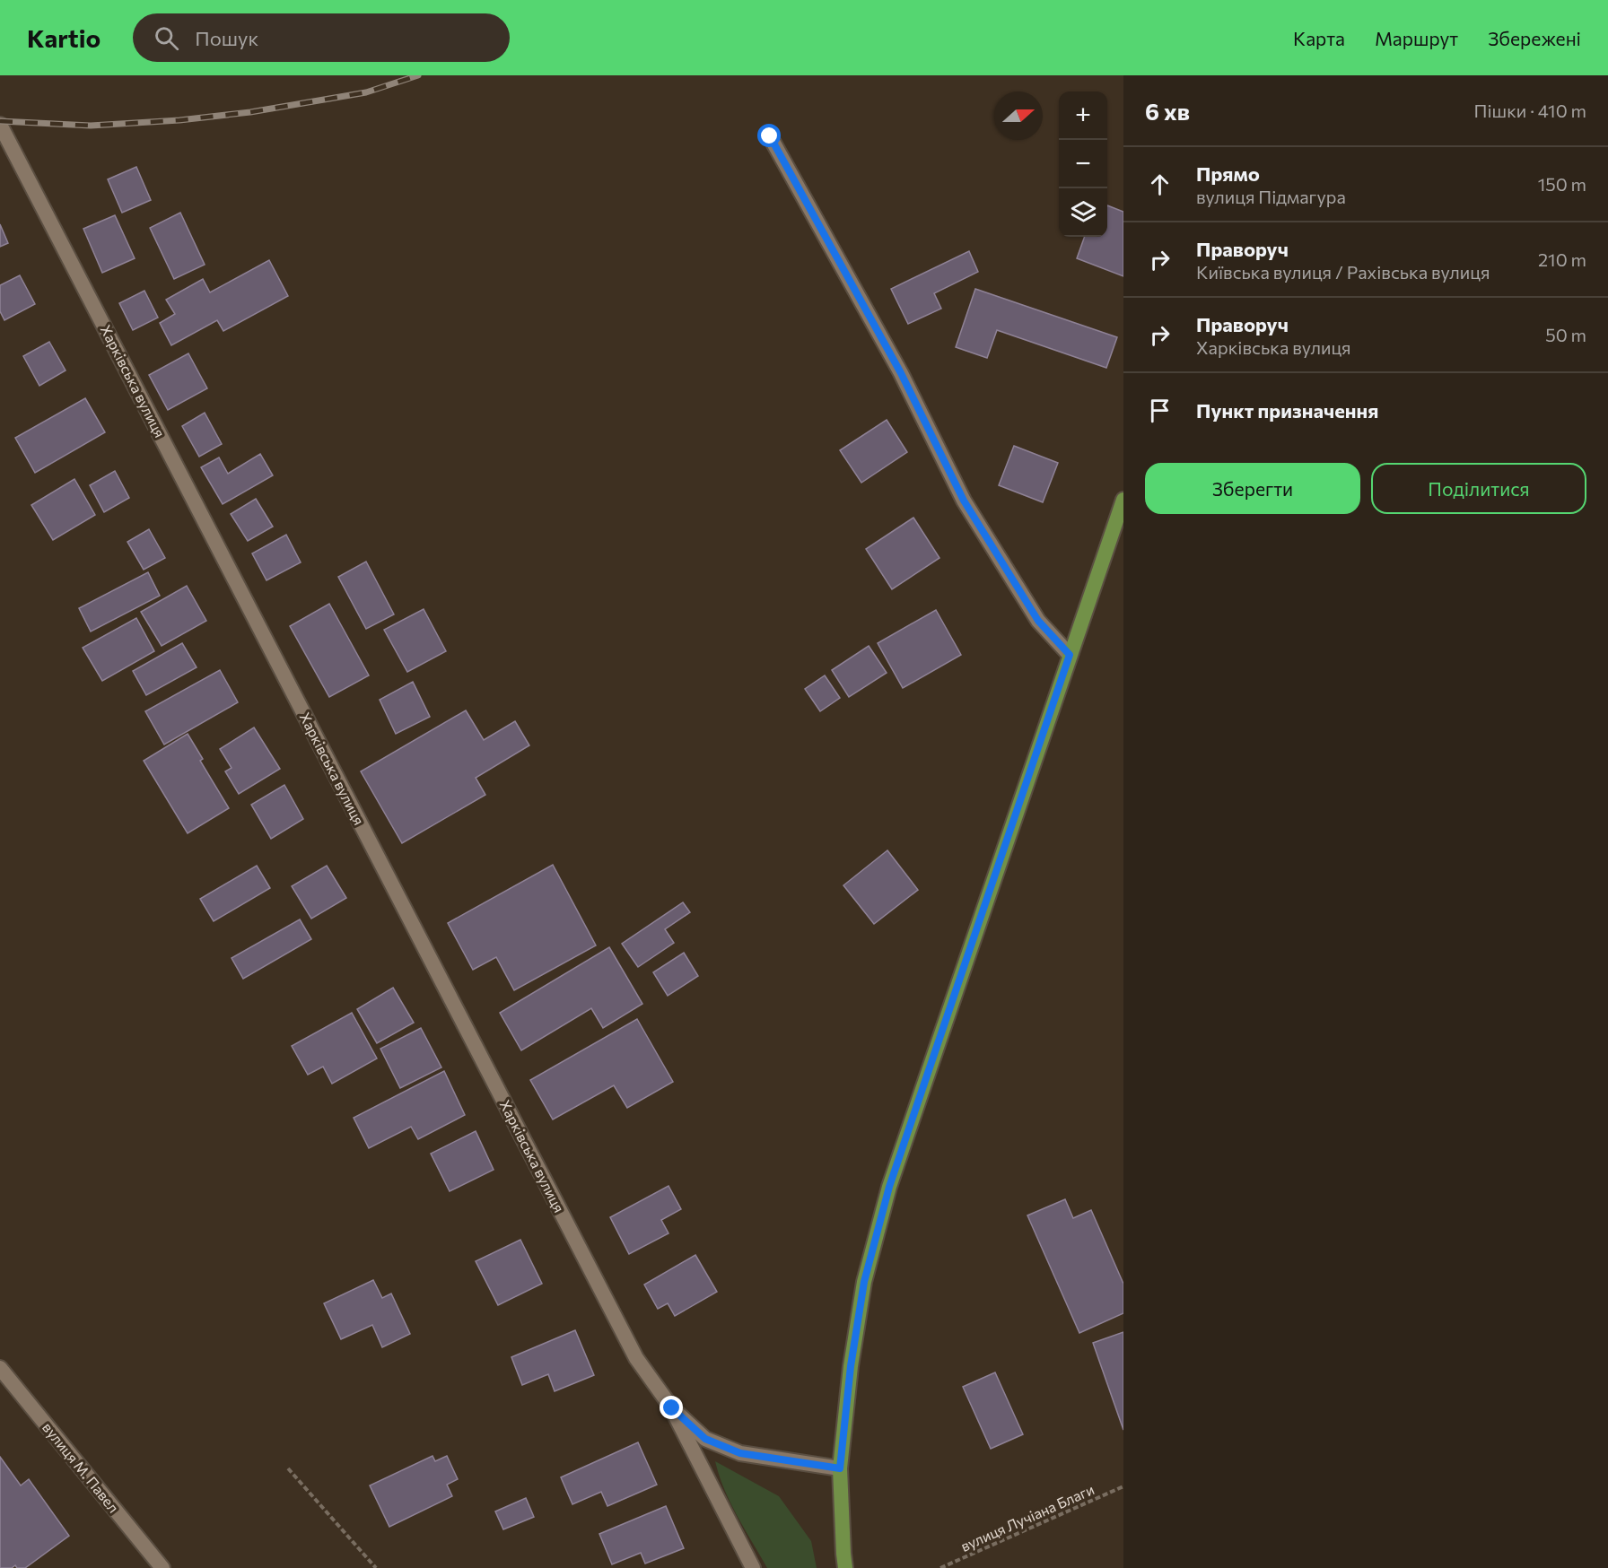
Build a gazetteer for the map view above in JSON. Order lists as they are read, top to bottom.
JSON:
{
  "streets": {
    "street": ["Харківська вулиця", "вулиця М. Павел"],
    "path": ["вулиця Лучіана Благи"]
  },
  "north": "right",
  "page": {
    "header": "Kartio",
    "search": "Пошук",
    "nav": ["Карта", "Маршрут", "Збережені"],
    "heading": ["6 хв", "Пішки · 410 m"],
    "map_buttons": ["+", "−"],
    "list": [
      ["Прямо", "вулиця Підмагура", "150 m"],
      ["Праворуч", "Київська вулиця / Рахівська вулиця", "210 m"],
      ["Праворуч", "Харківська вулиця", "50 m"],
      "Пункт призначення"
    ],
    "buttons": ["Зберегти", "Поділитися"]
  }
}
